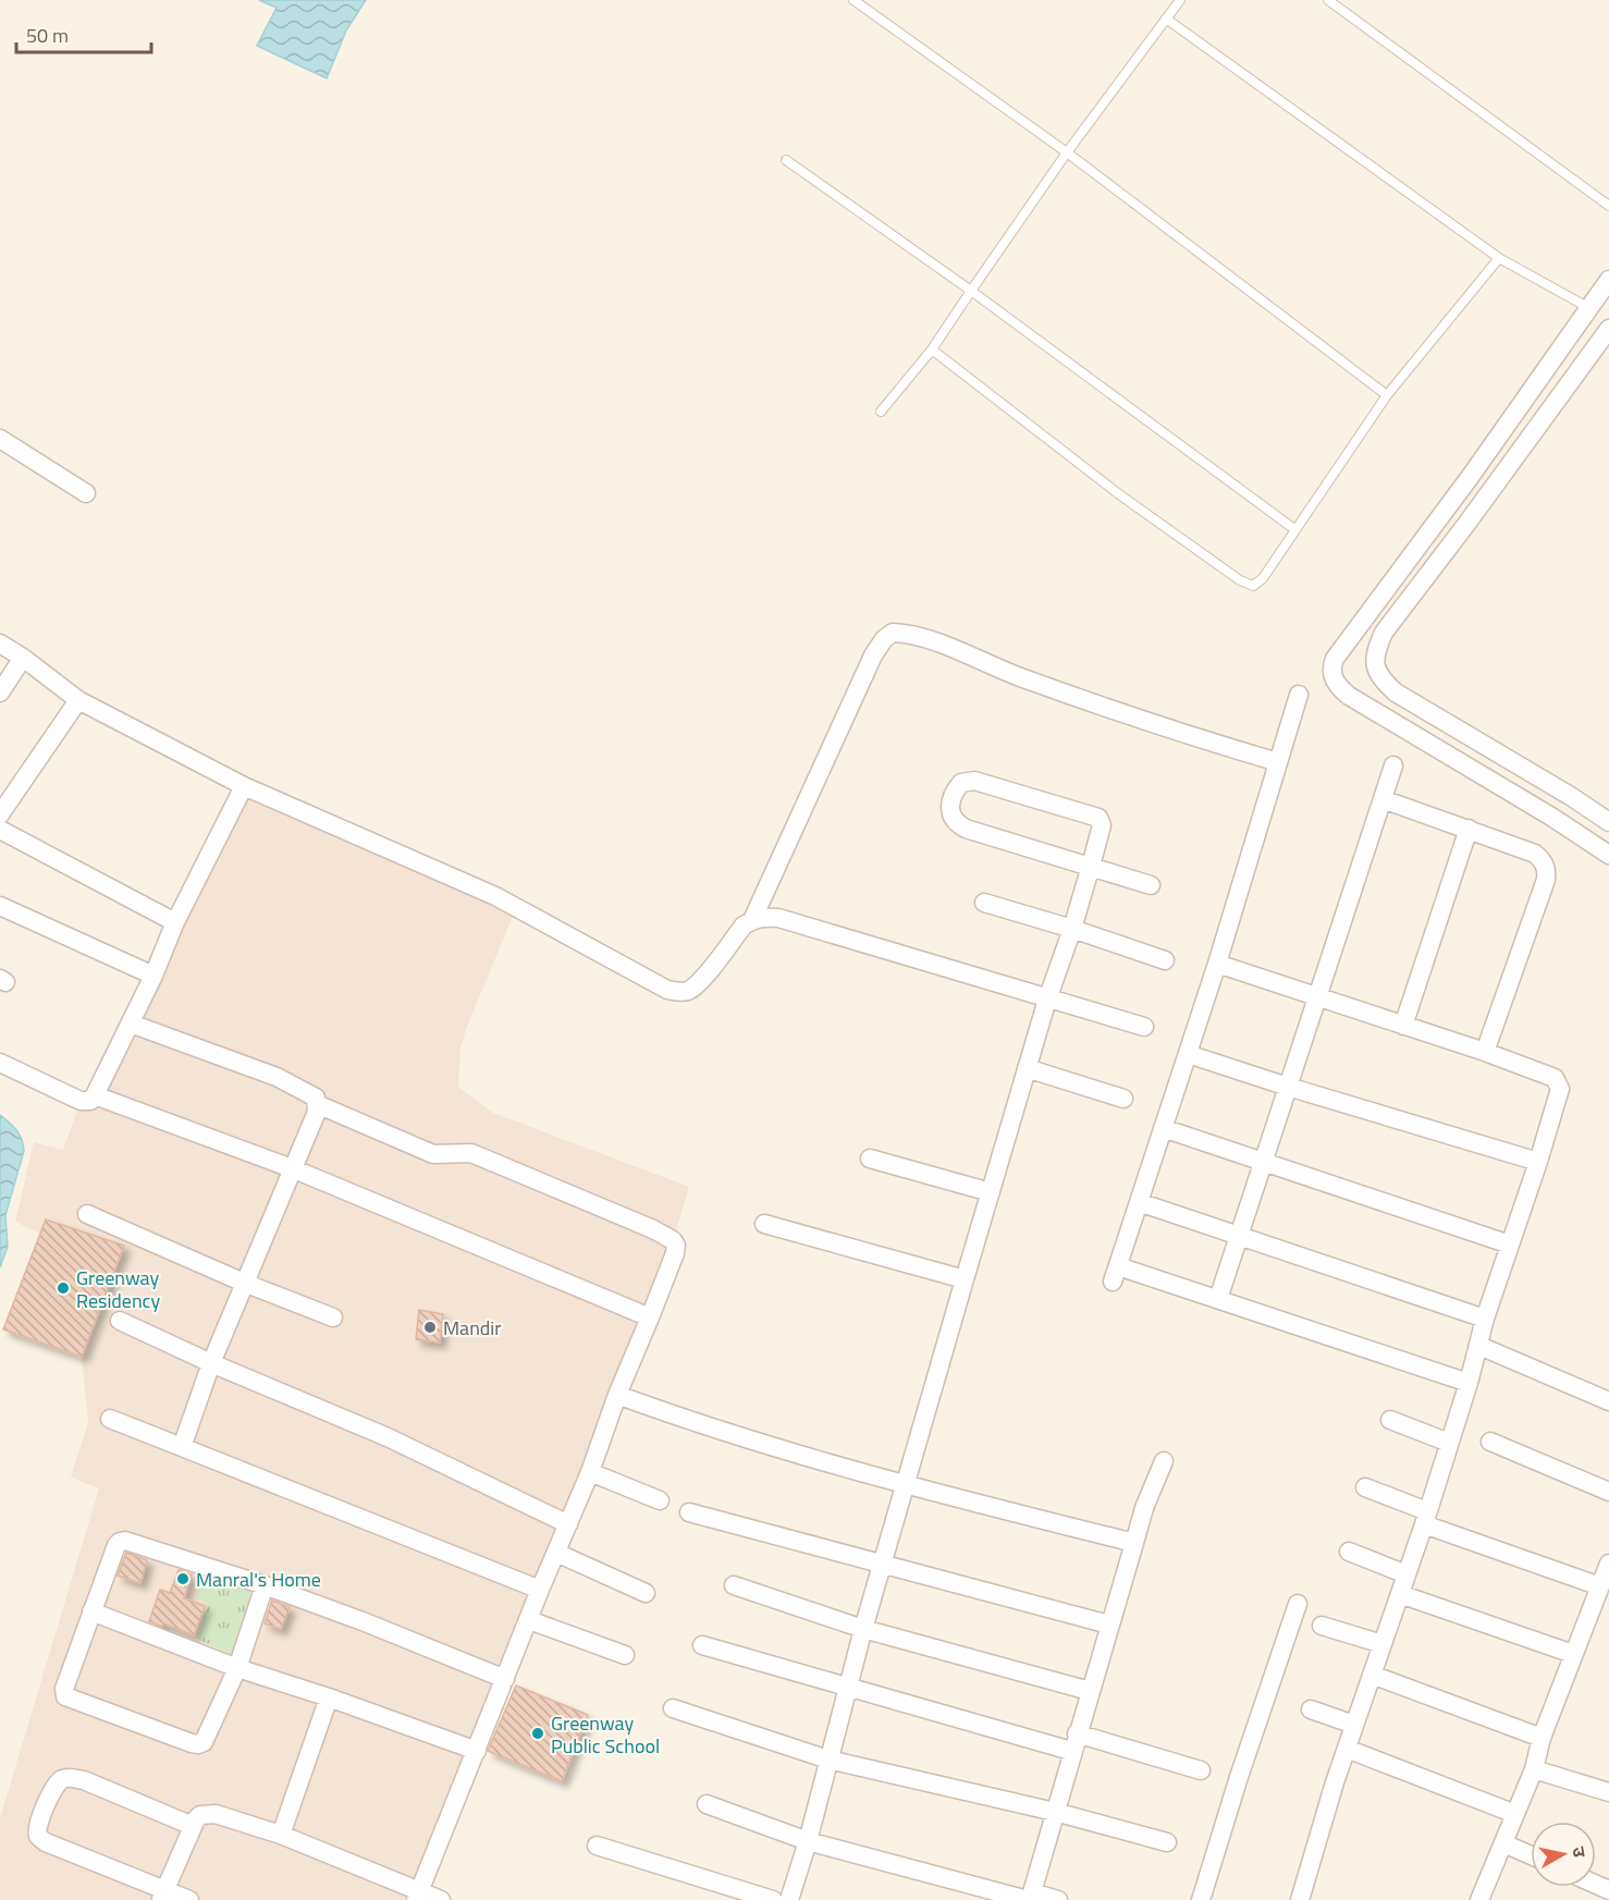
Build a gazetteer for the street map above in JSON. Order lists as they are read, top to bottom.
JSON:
{
  "places": [
    "Greenway Residency",
    "Mandir",
    "Manral's Home",
    "Greenway Public School"
  ],
  "scale_bar": "50 m",
  "north": "right"
}
